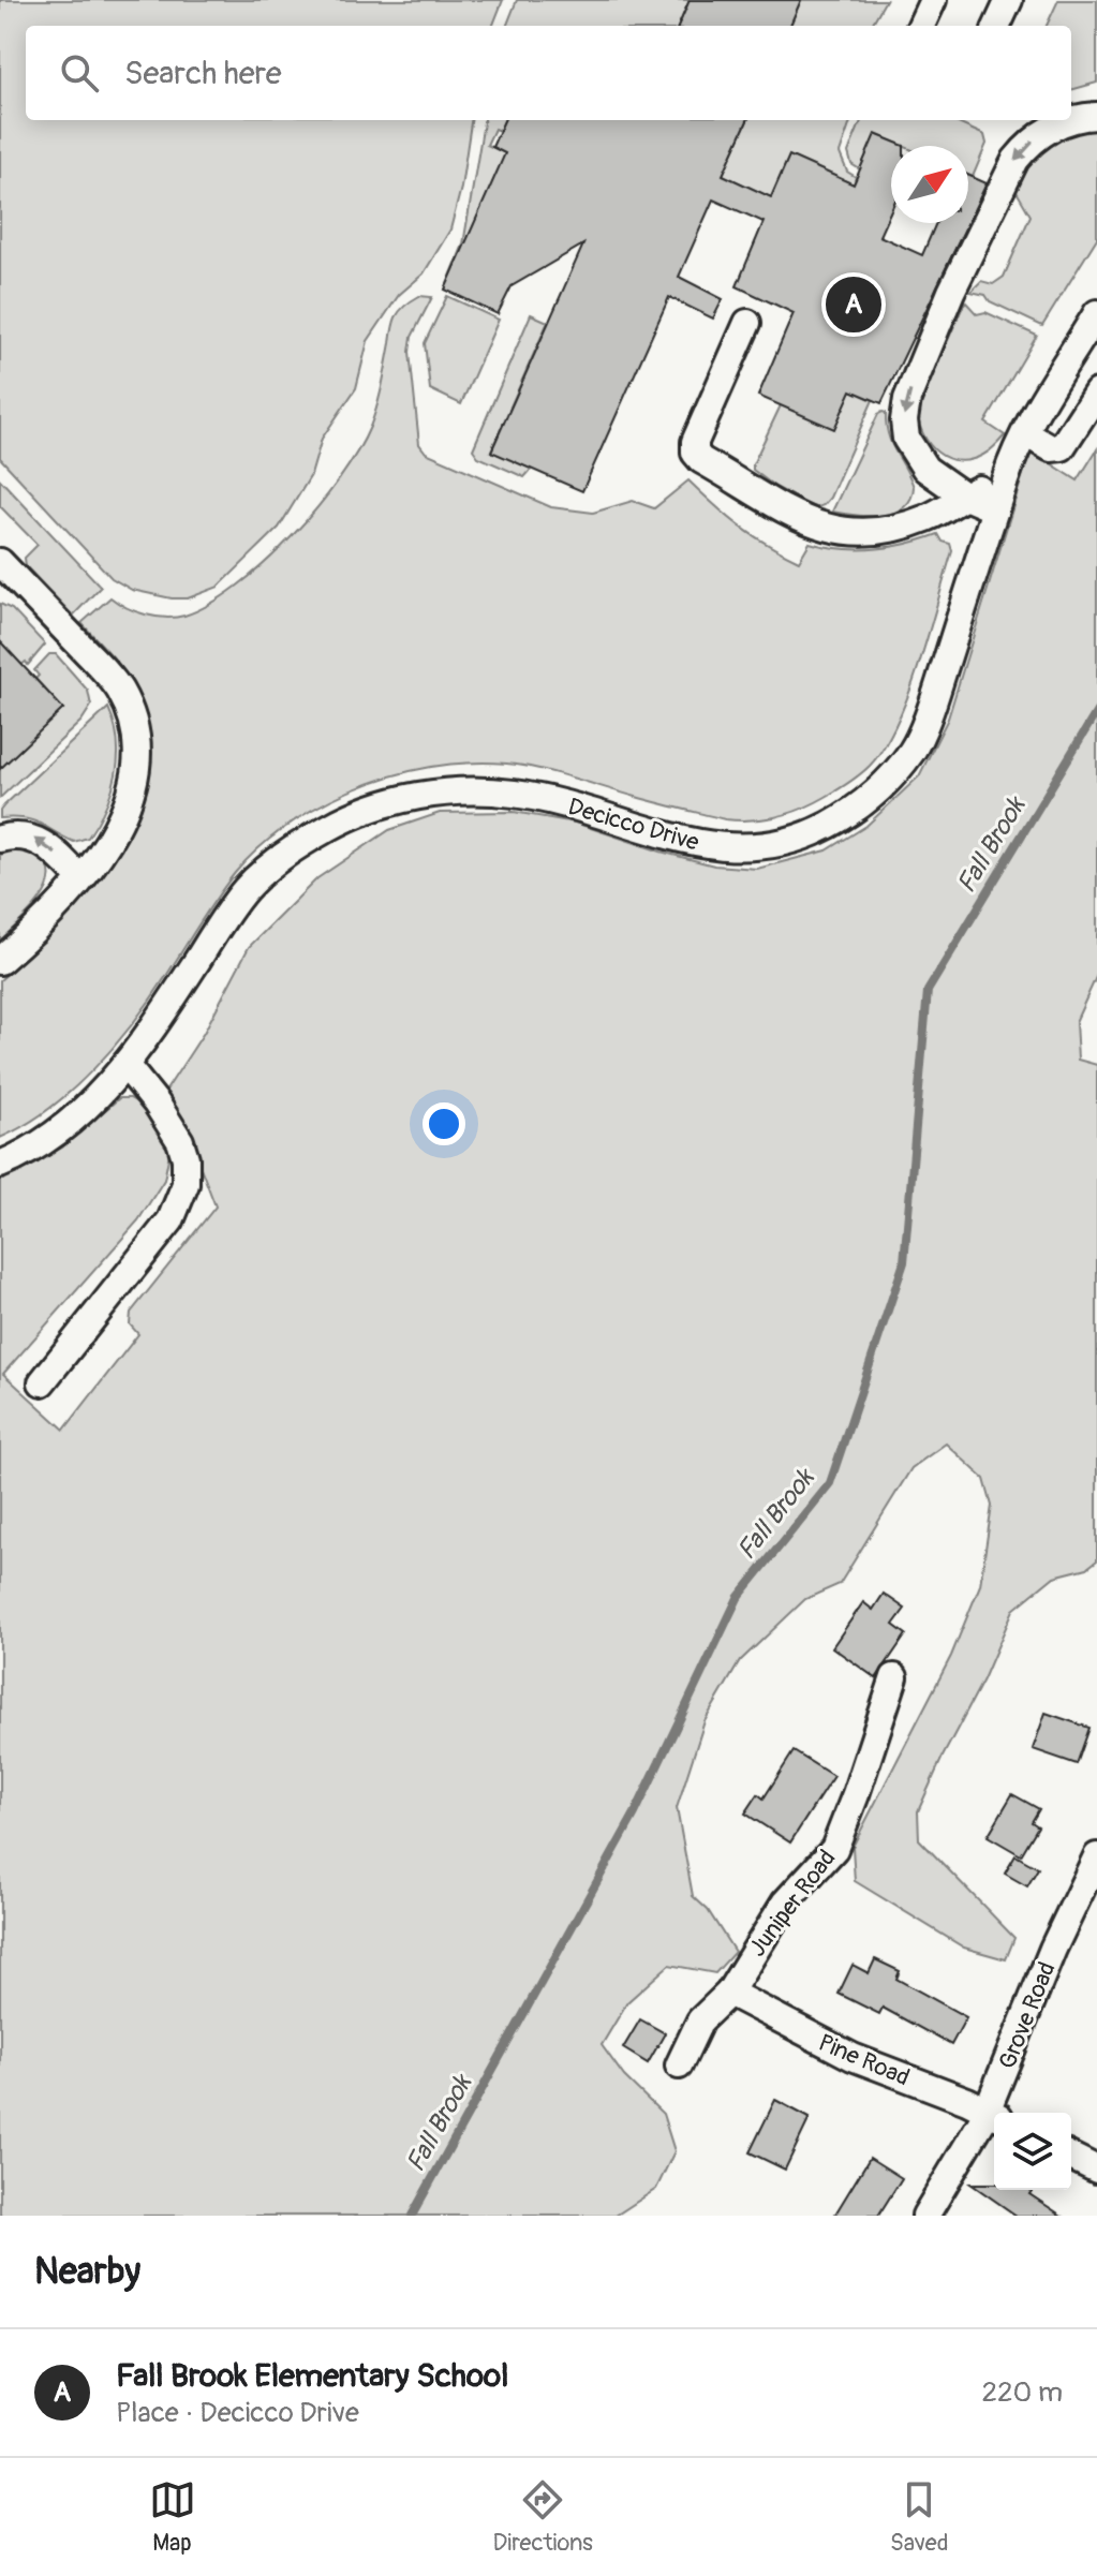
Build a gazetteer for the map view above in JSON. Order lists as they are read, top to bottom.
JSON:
{
  "streets": {
    "street": [
      "Decicco Drive",
      "Juniper Road",
      "Grove Road",
      "Pine Road"
    ]
  },
  "crossings": [
    ["Juniper Road", "Pine Road"],
    ["Grove Road", "Pine Road"]
  ],
  "water": ["Fall Brook"],
  "north": "top right",
  "page": {
    "search": "Search here",
    "pins": "A",
    "heading": "Nearby",
    "list": [
      {
        "mark": "A",
        "name": "Fall Brook Elementary School",
        "note": "Place · Decicco Drive",
        "value": "220 m"
      }
    ],
    "nav": ["Map", "Directions", "Saved"]
  }
}
